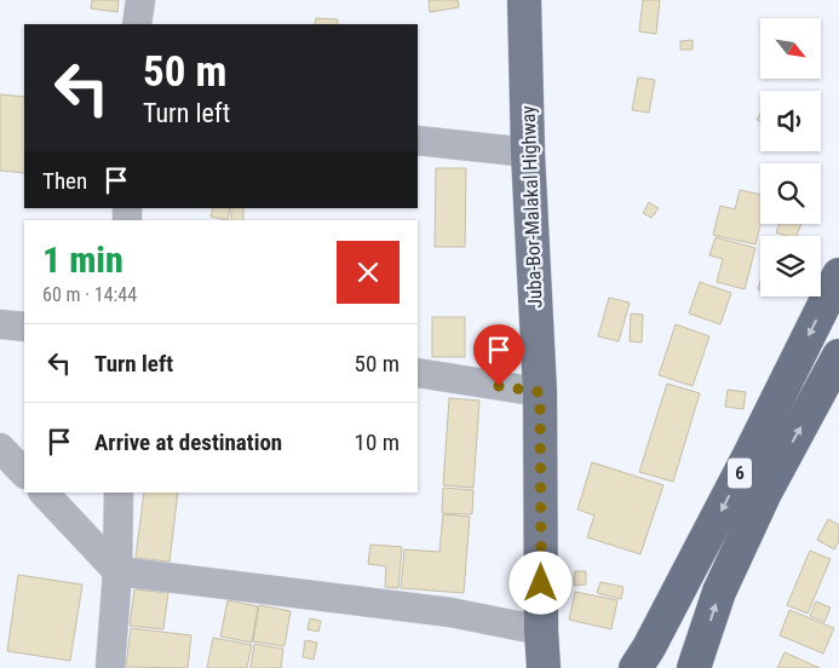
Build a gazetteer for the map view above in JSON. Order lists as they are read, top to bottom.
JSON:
{
  "streets": {
    "highway": ["6"],
    "main road": ["Juba-Bor-Malakal Highway"]
  },
  "north": "bottom right",
  "page": {
    "turn": ["50 m", "Turn left"],
    "then": "Then",
    "heading": ["1 min", "60 m · 14:44"],
    "list": [
      {
        "name": "Turn left",
        "value": "50 m"
      },
      {
        "name": "Arrive at destination",
        "value": "10 m"
      }
    ]
  }
}
